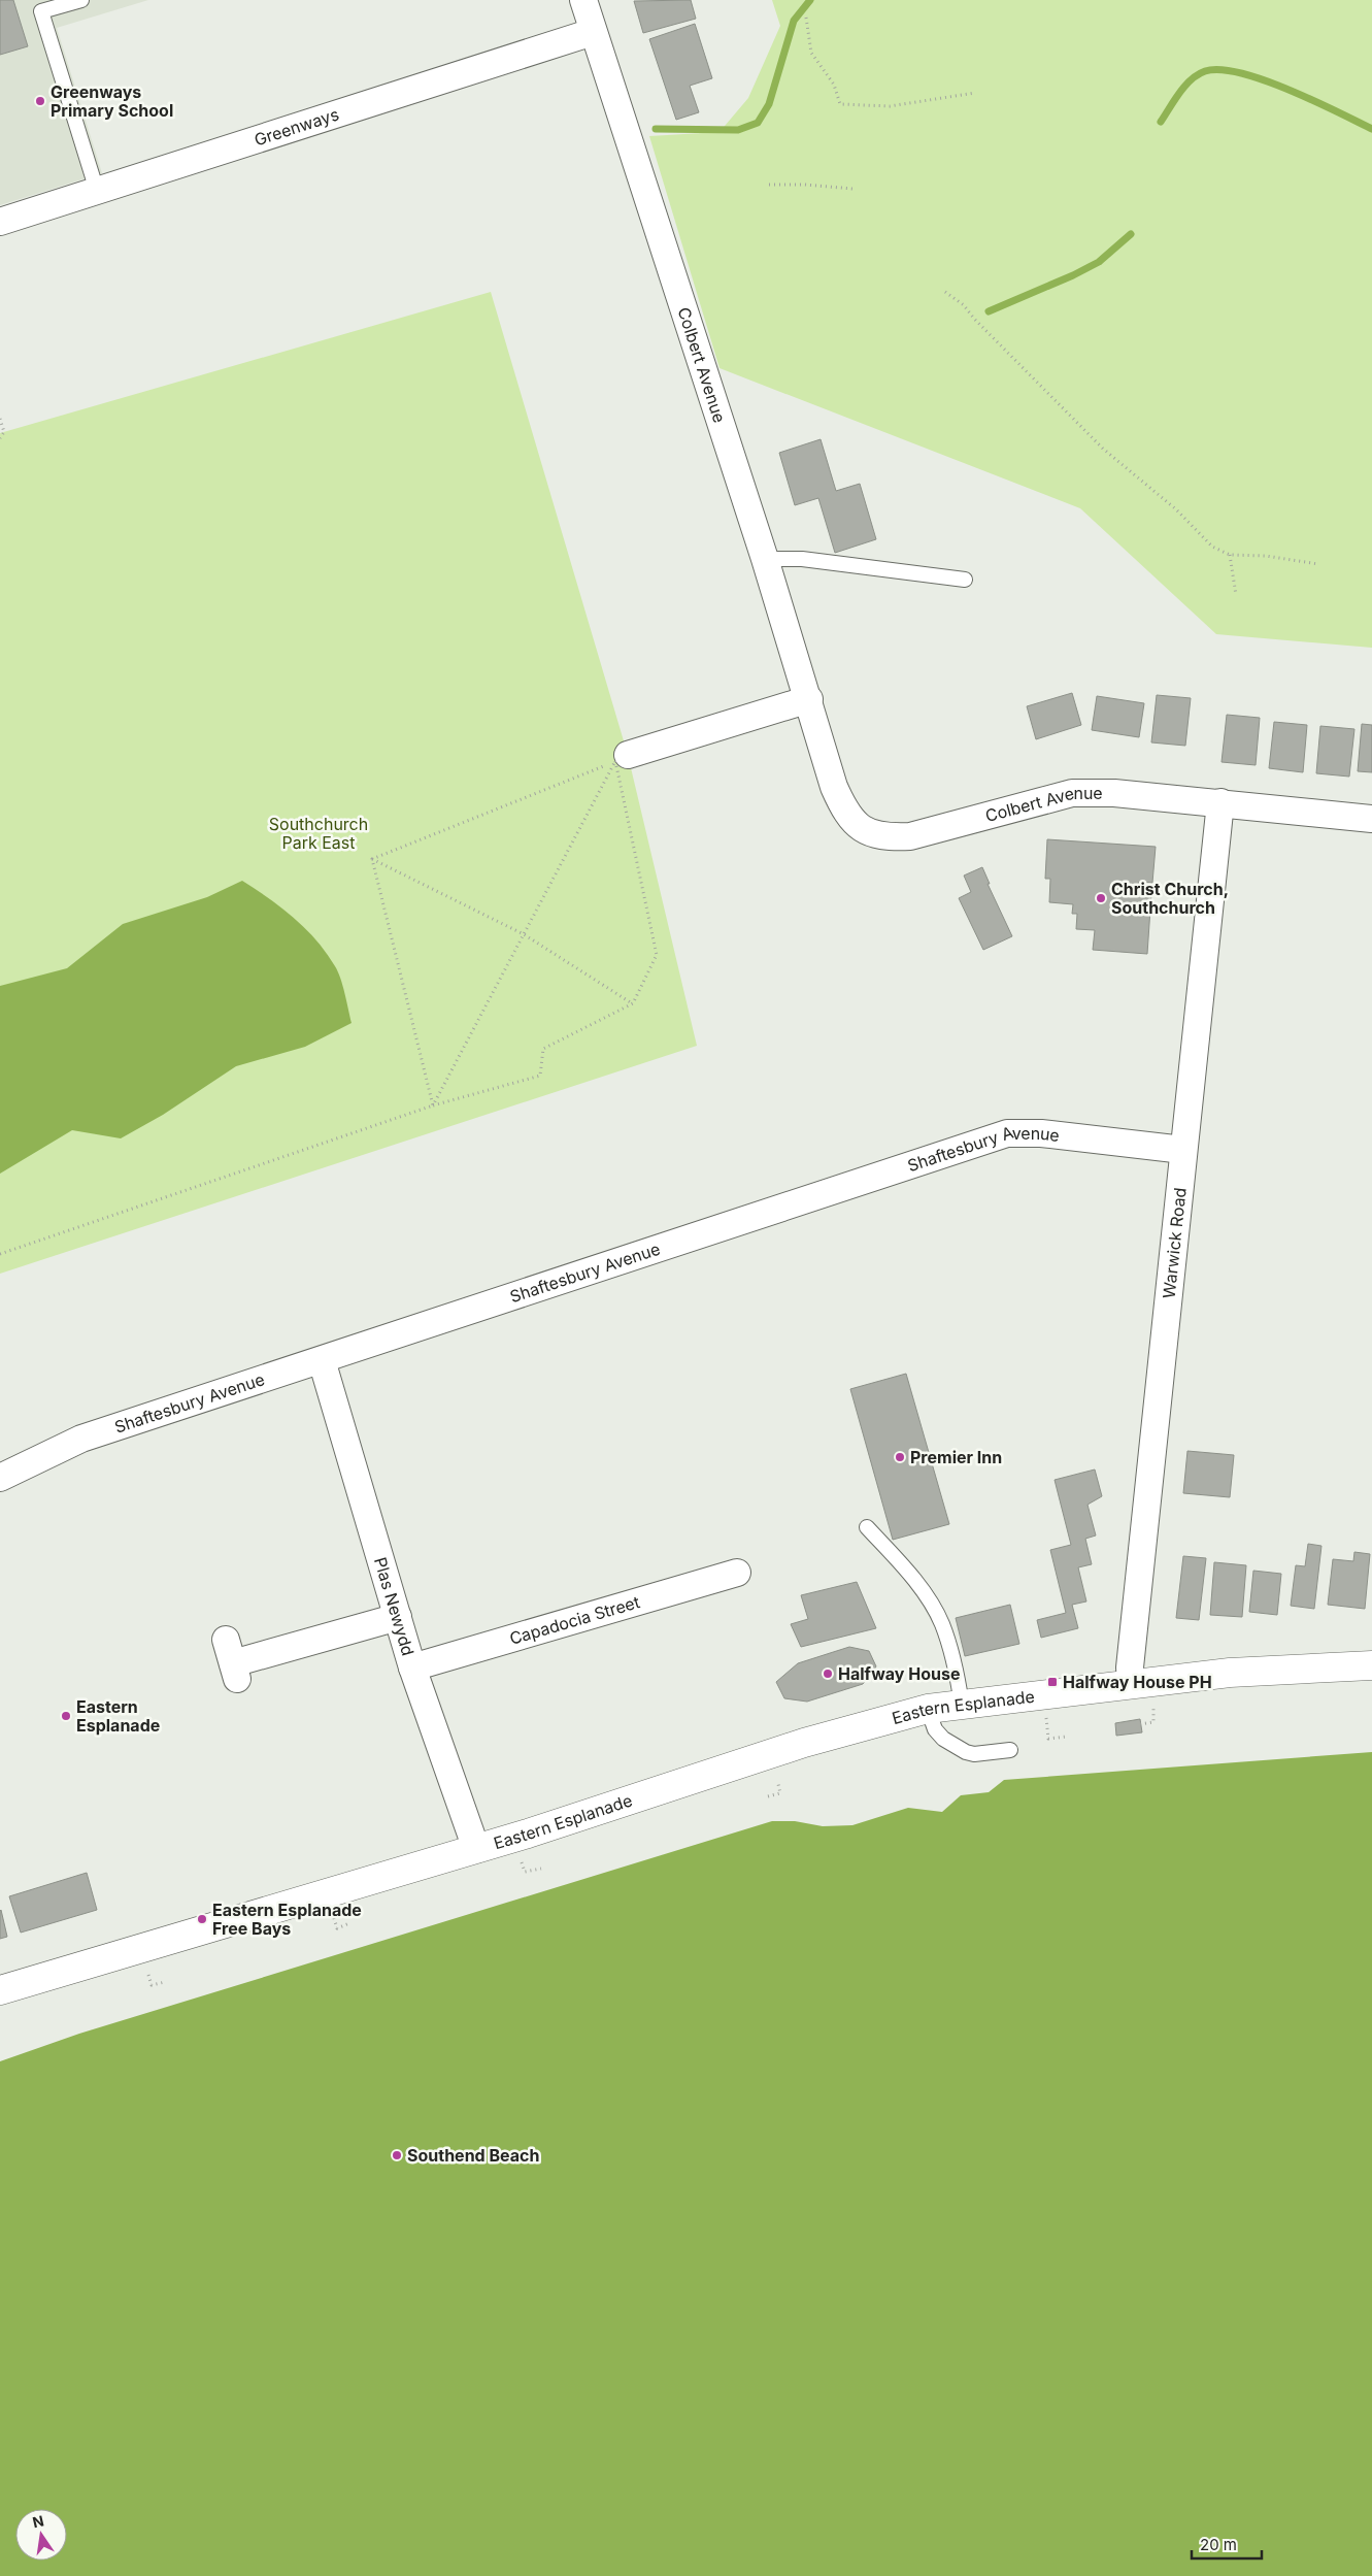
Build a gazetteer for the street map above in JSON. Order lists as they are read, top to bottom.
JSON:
{
  "streets": {
    "main road": ["Eastern Esplanade"],
    "street": [
      "Greenways",
      "Colbert Avenue",
      "Shaftesbury Avenue",
      "Warwick Road",
      "Plas Newydd",
      "Capadocia Street"
    ]
  },
  "crossings": [
    ["Greenways", "Colbert Avenue"],
    ["Colbert Avenue", "Warwick Road"],
    ["Shaftesbury Avenue", "Warwick Road"],
    ["Shaftesbury Avenue", "Plas Newydd"],
    ["Warwick Road", "Eastern Esplanade"],
    ["Plas Newydd", "Capadocia Street"],
    ["Plas Newydd", "Eastern Esplanade"]
  ],
  "parks": ["Southchurch Park East"],
  "places": {
    "other": [
      "Greenways Primary School",
      "Christ Church, Southchurch",
      "Premier Inn",
      "Halfway House",
      "Eastern Esplanade",
      "Eastern Esplanade Free Bays",
      "Southend Beach"
    ],
    "transit": ["Halfway House PH"]
  },
  "scale_bar": "20 m",
  "north": "top"
}
